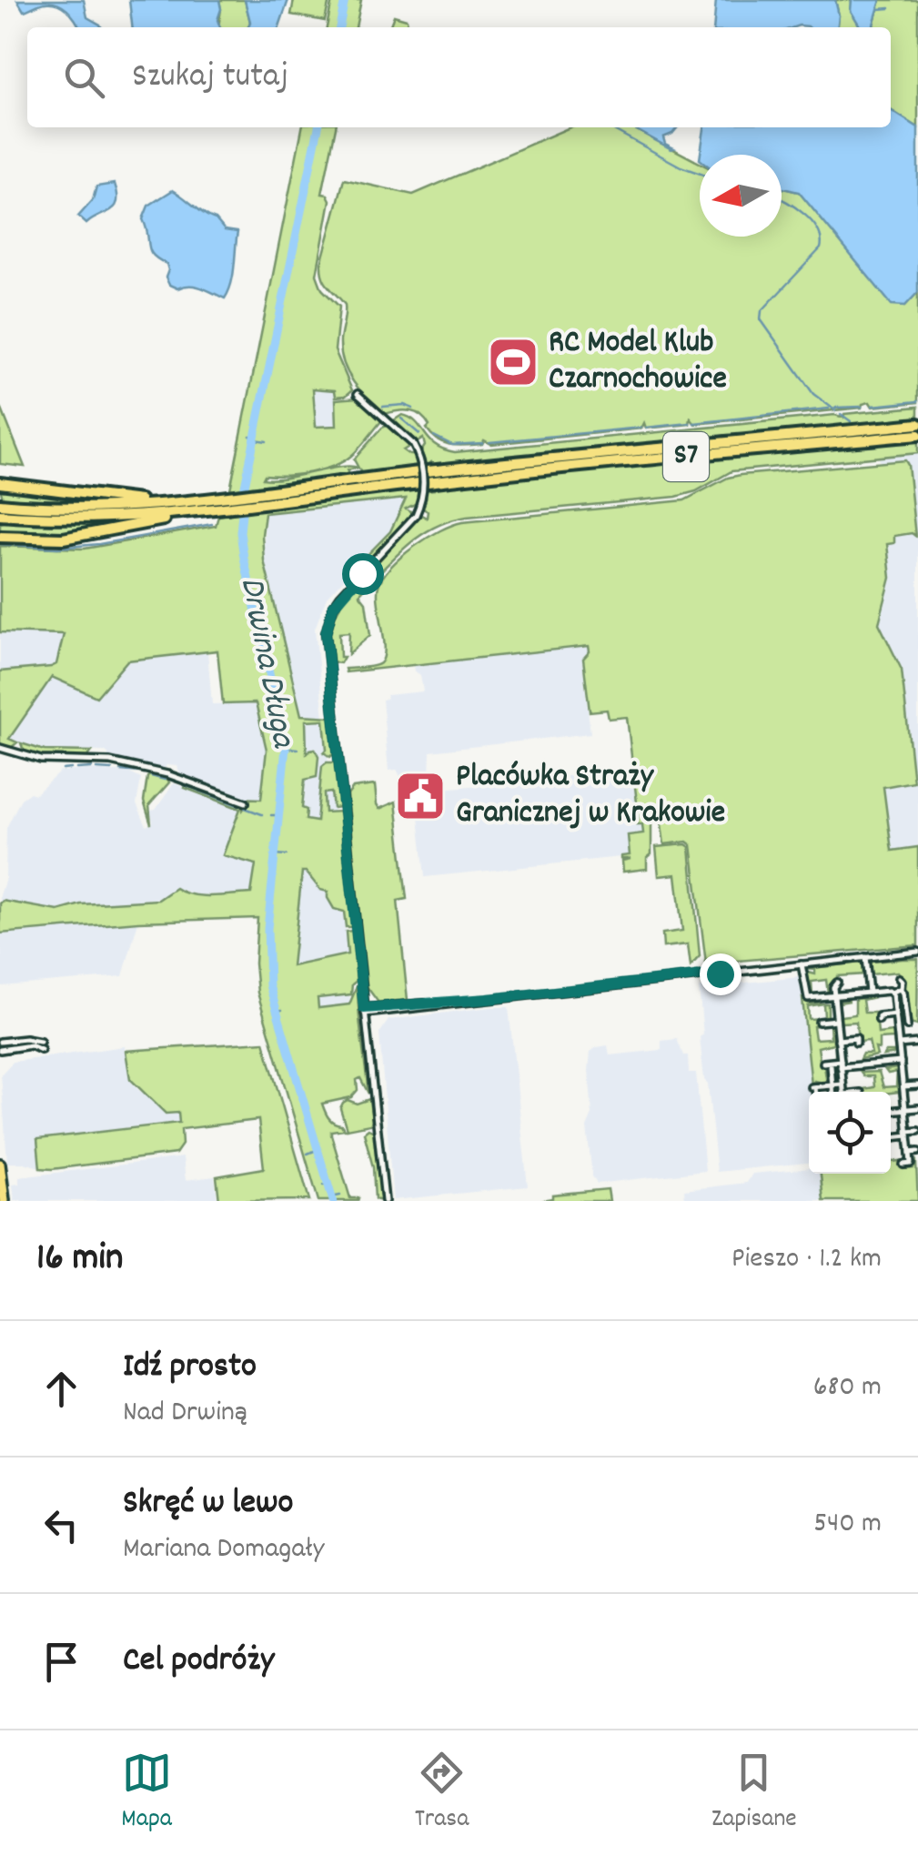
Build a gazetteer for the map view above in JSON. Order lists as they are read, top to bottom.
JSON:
{
  "streets": {
    "highway": ["S7"]
  },
  "water": ["Drwina Długa"],
  "places": {
    "sports": ["RC Model Klub Czarnochowice"],
    "public building": ["Placówka Straży Granicznej w Krakowie"]
  },
  "north": "left",
  "page": {
    "search": "Szukaj tutaj",
    "heading": ["16 min", "Pieszo · 1.2 km"],
    "list": [
      ["Idź prosto", "Nad Drwiną", "680 m"],
      ["Skręć w lewo", "Mariana Domagały", "540 m"],
      "Cel podróży"
    ],
    "nav": ["Mapa", "Trasa", "Zapisane"]
  }
}
